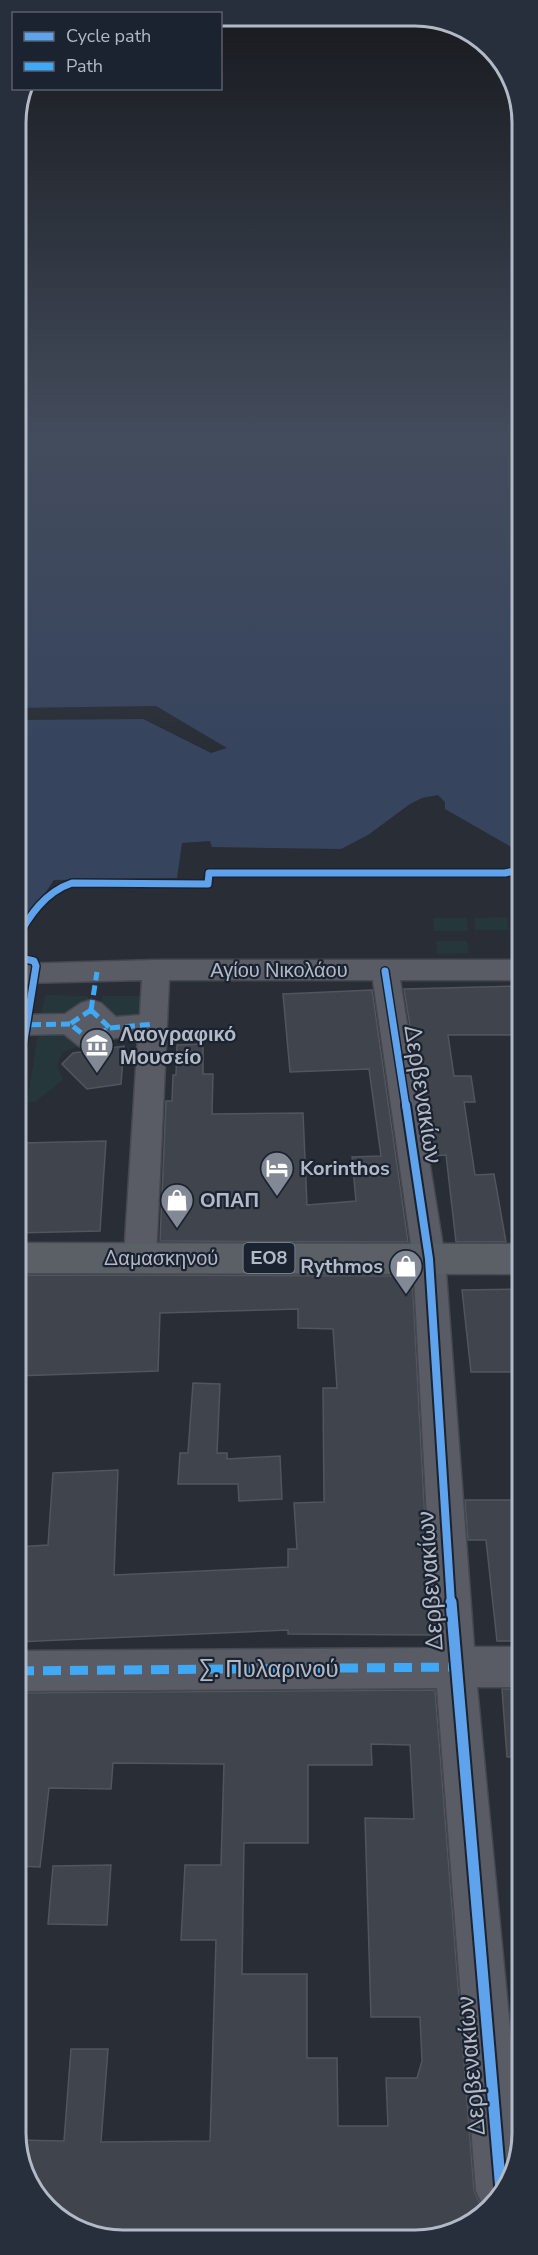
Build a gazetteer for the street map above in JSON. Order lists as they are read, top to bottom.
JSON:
{
  "streets": {
    "main road": ["Δαμασκηνού", "ΕΟ8"],
    "street": ["Αγίου Νικολάου", "Δερβενακίων", "Σ. Πυλαρινού"]
  },
  "crossings": [
    ["Αγίου Νικολάου", "Δερβενακίων"],
    ["Δερβενακίων", "Δαμασκηνού"],
    ["Δερβενακίων", "Σ. Πυλαρινού"]
  ],
  "places": {
    "museum": ["Λαογραφικό Μουσείο"],
    "hotel": ["Korinthos"],
    "shop": ["ΟΠΑΠ", "Rythmos"]
  },
  "legend": ["Cycle path", "Path"]
}
